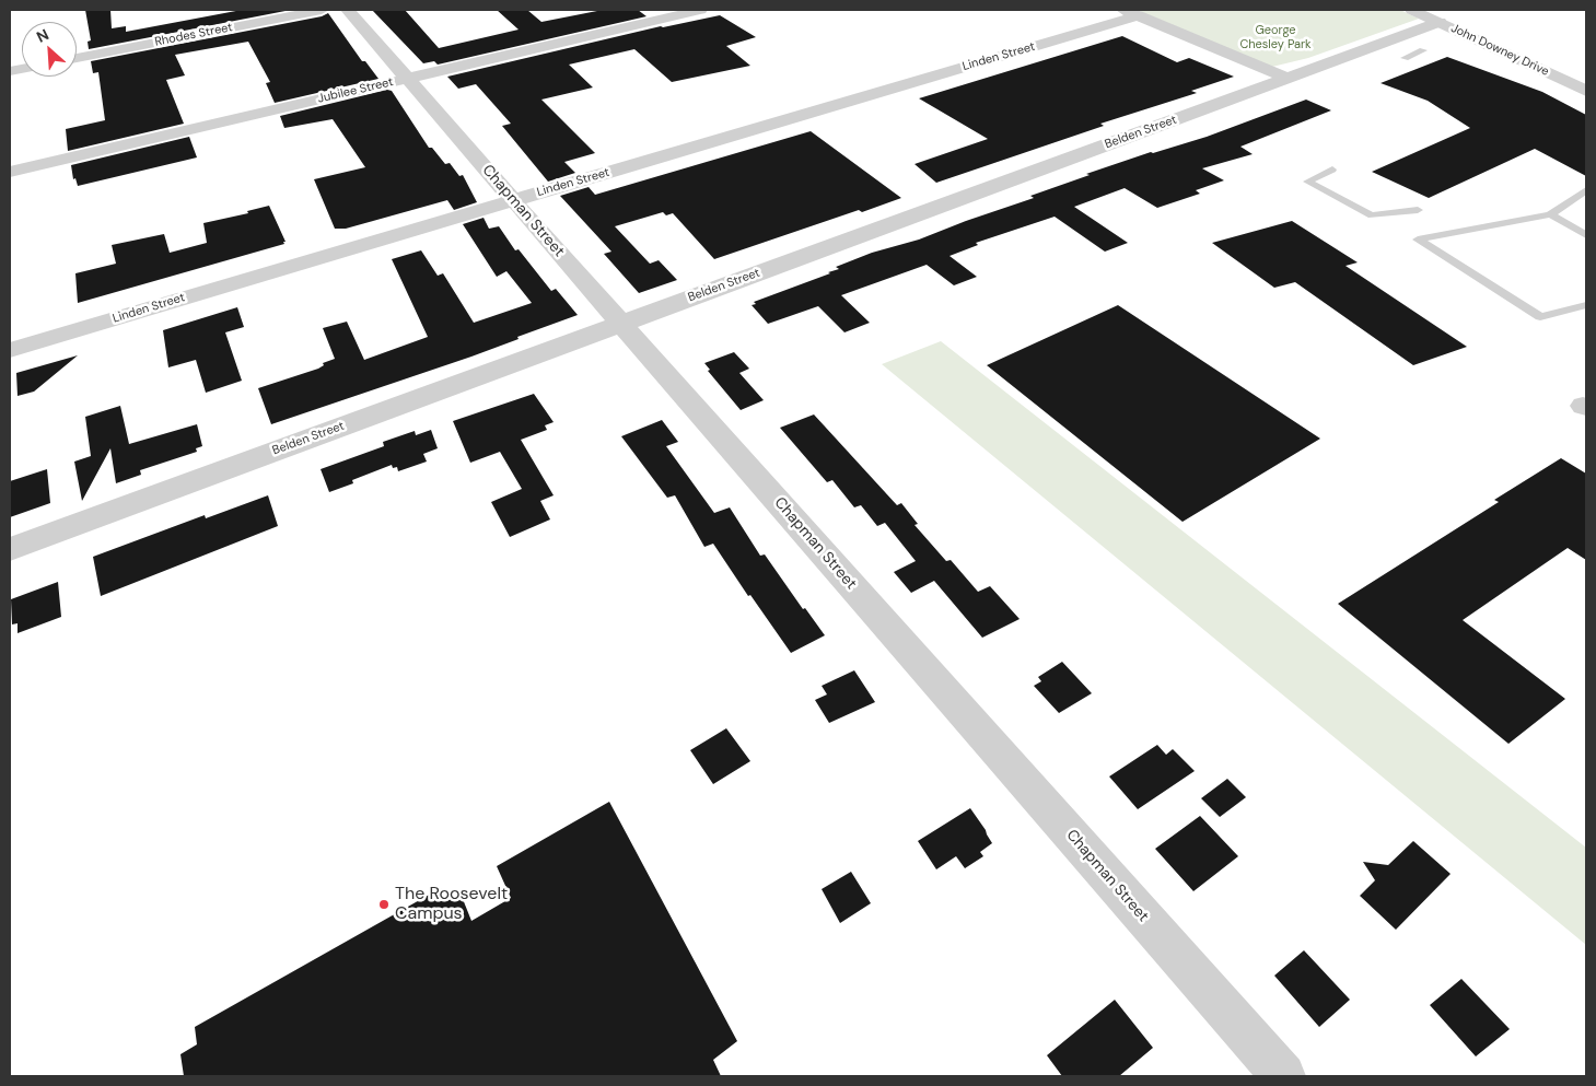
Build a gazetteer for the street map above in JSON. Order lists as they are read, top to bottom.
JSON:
{
  "streets": {
    "street": [
      "Rhodes Street",
      "John Downey Drive",
      "Linden Street",
      "Jubilee Street",
      "Belden Street",
      "Chapman Street"
    ]
  },
  "crossings": [
    ["John Downey Drive", "Belden Street"],
    ["Linden Street", "Chapman Street"],
    ["Jubilee Street", "Chapman Street"],
    ["Belden Street", "Chapman Street"]
  ],
  "parks": ["George Chesley Park"],
  "places": ["The Roosevelt Campus"],
  "north": "top left"
}
